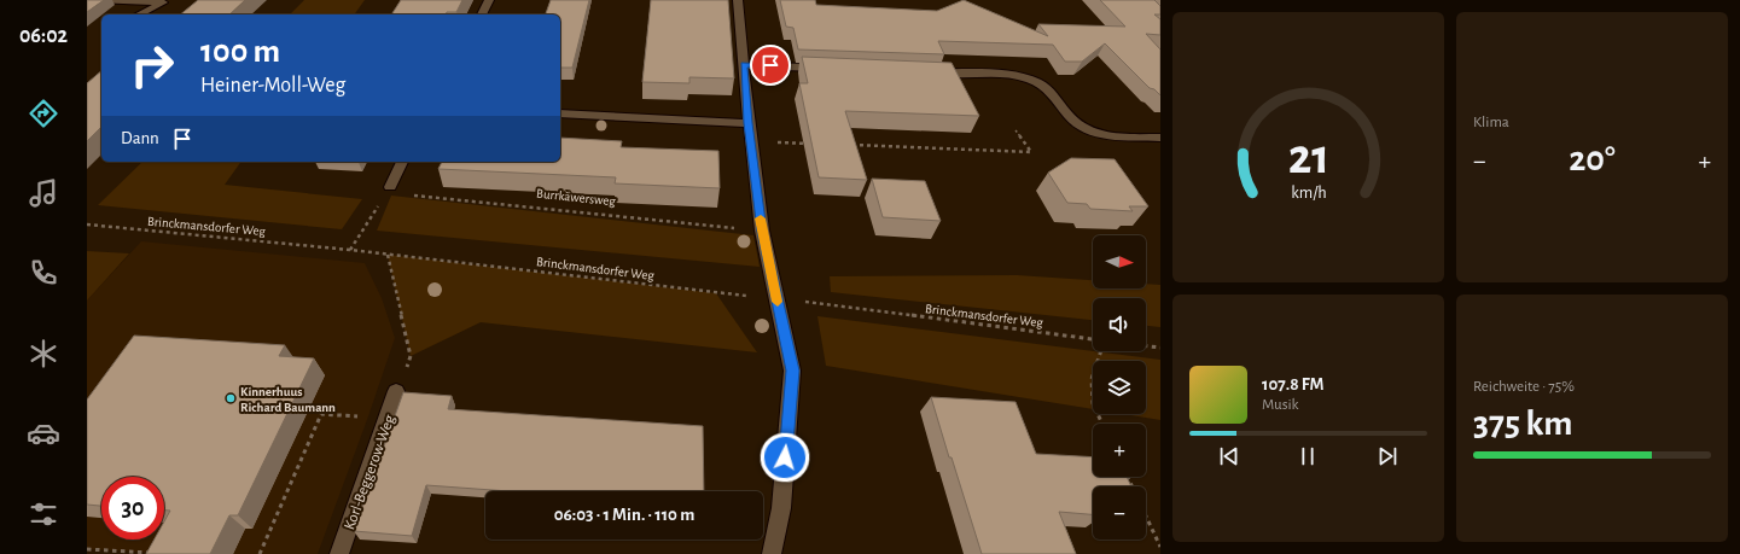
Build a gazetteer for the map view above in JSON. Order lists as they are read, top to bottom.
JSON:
{
  "streets": {
    "street": ["Korl-Beggerow-Weg"],
    "path": ["Burrkäwersweg", "Brinckmansdorfer Weg"]
  },
  "places": ["Kinnerhuus Richard Baumann"],
  "north": "right",
  "page": {
    "tabs": "06:02",
    "tile": [
      "Klima",
      ["Reichweite · 75%", "375 km"]
    ],
    "turn": ["100 m", "Heiner-Moll-Weg"],
    "then": "Dann",
    "heat": ["−", "20°", "+"],
    "map_buttons": ["+", "−"],
    "song": ["107.8 FM", "Musik"],
    "limit": "30",
    "trip": "06:03 · 1 Min. · 110 m",
    "gauge": ["21", "km/h"]
  }
}
